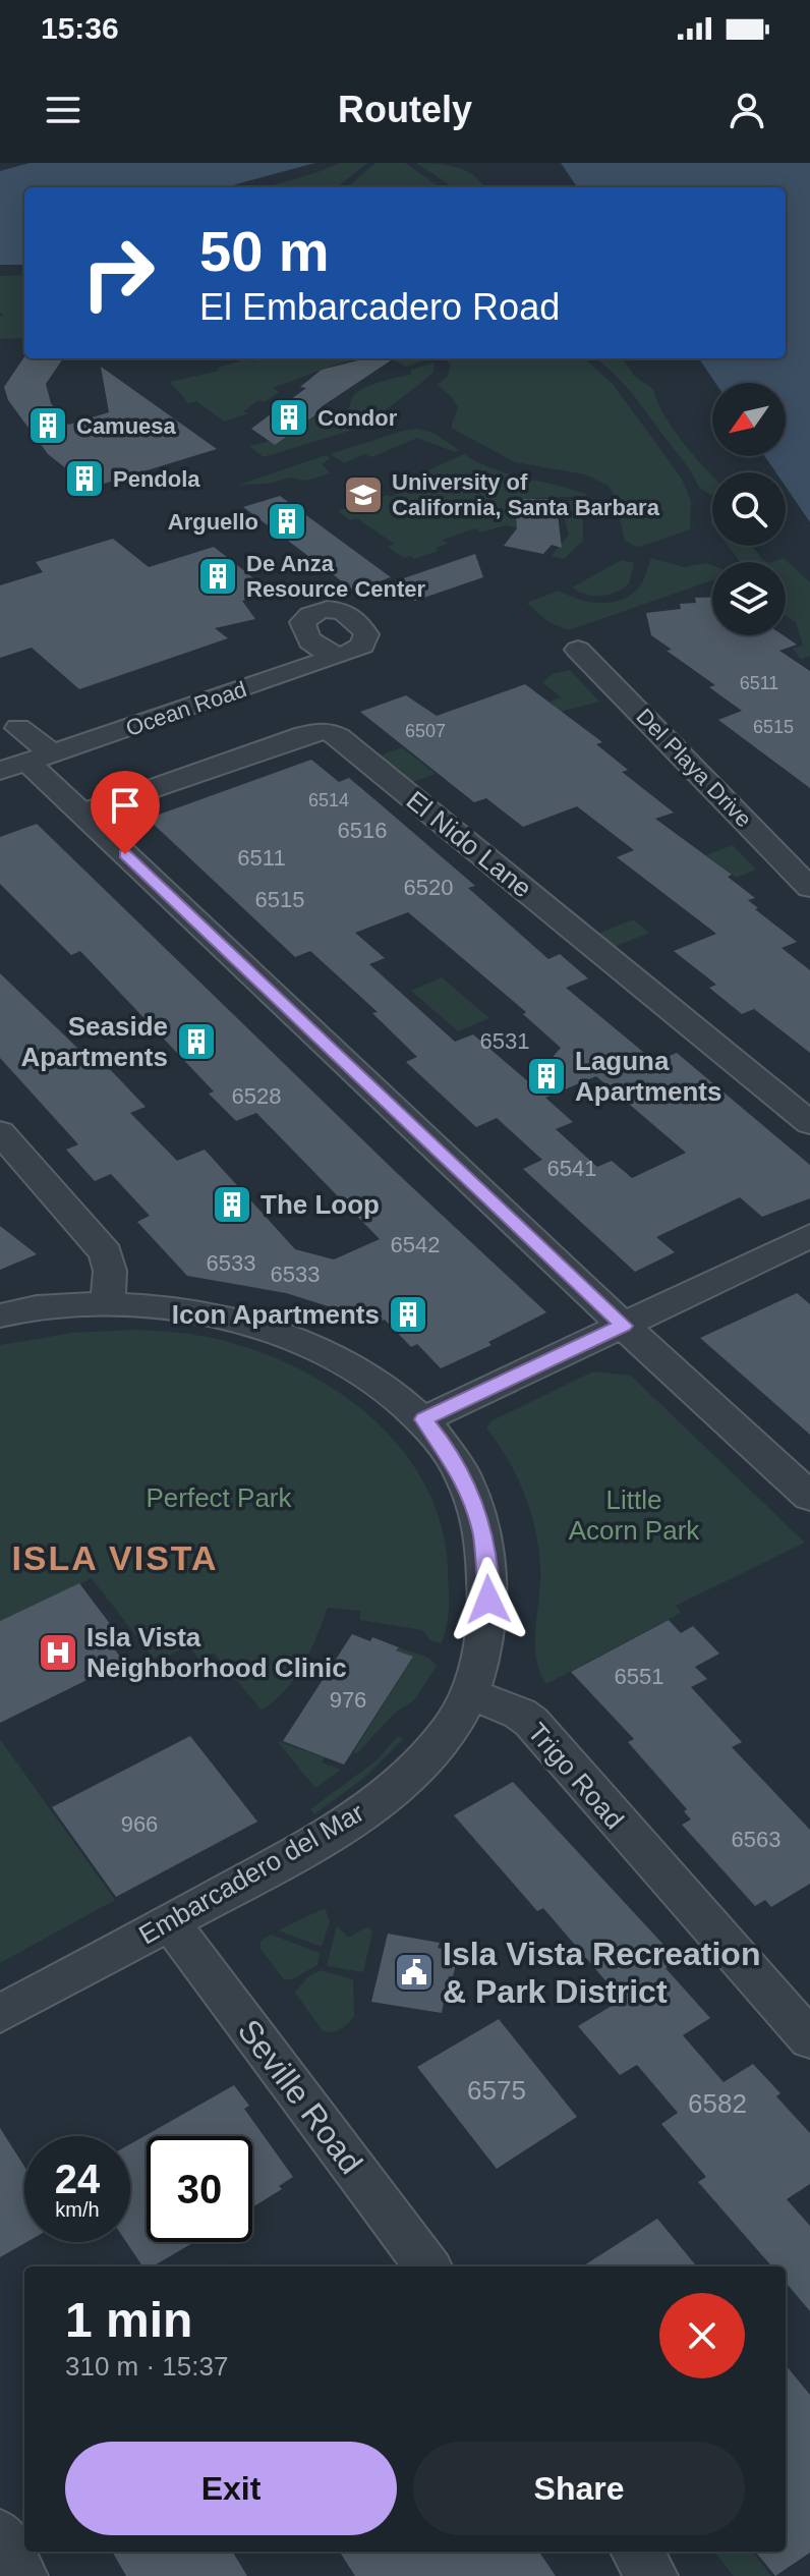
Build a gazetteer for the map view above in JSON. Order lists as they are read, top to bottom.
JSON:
{
  "streets": {
    "street": [
      "Ocean Road",
      "Del Playa Drive",
      "El Nido Lane",
      "Trigo Road",
      "Embarcadero del Mar",
      "Seville Road"
    ]
  },
  "crossings": [
    ["Trigo Road", "Embarcadero del Mar"],
    ["Embarcadero del Mar", "Seville Road"]
  ],
  "districts": ["ISLA VISTA"],
  "parks": ["Perfect Park", "Little Acorn Park"],
  "places": {
    "building": [
      "Condor",
      "Camuesa",
      "Pendola",
      "Arguello",
      "De Anza Resource Center",
      "Seaside Apartments",
      "Laguna Apartments",
      "The Loop",
      "Icon Apartments"
    ],
    "school or university": ["University of California, Santa Barbara"],
    "hospital": ["Isla Vista Neighborhood Clinic"],
    "public building": ["Isla Vista Recreation & Park District"]
  },
  "house_numbers": [
    "6511",
    "6515",
    "6507",
    "6514",
    "6516",
    "6511",
    "6520",
    "6515",
    "6531",
    "6528",
    "6541",
    "6542",
    "6533",
    "6533",
    "6551",
    "976",
    "966",
    "6563",
    "6575",
    "6582"
  ],
  "north": "bottom left",
  "page": {
    "status": "15:36",
    "header": "Routely",
    "turn": ["50 m", "El Embarcadero Road"],
    "speed": "24 km/h",
    "limit": "30",
    "heading": ["1 min", "310 m · 15:37"],
    "buttons": ["Exit", "Share"]
  }
}
